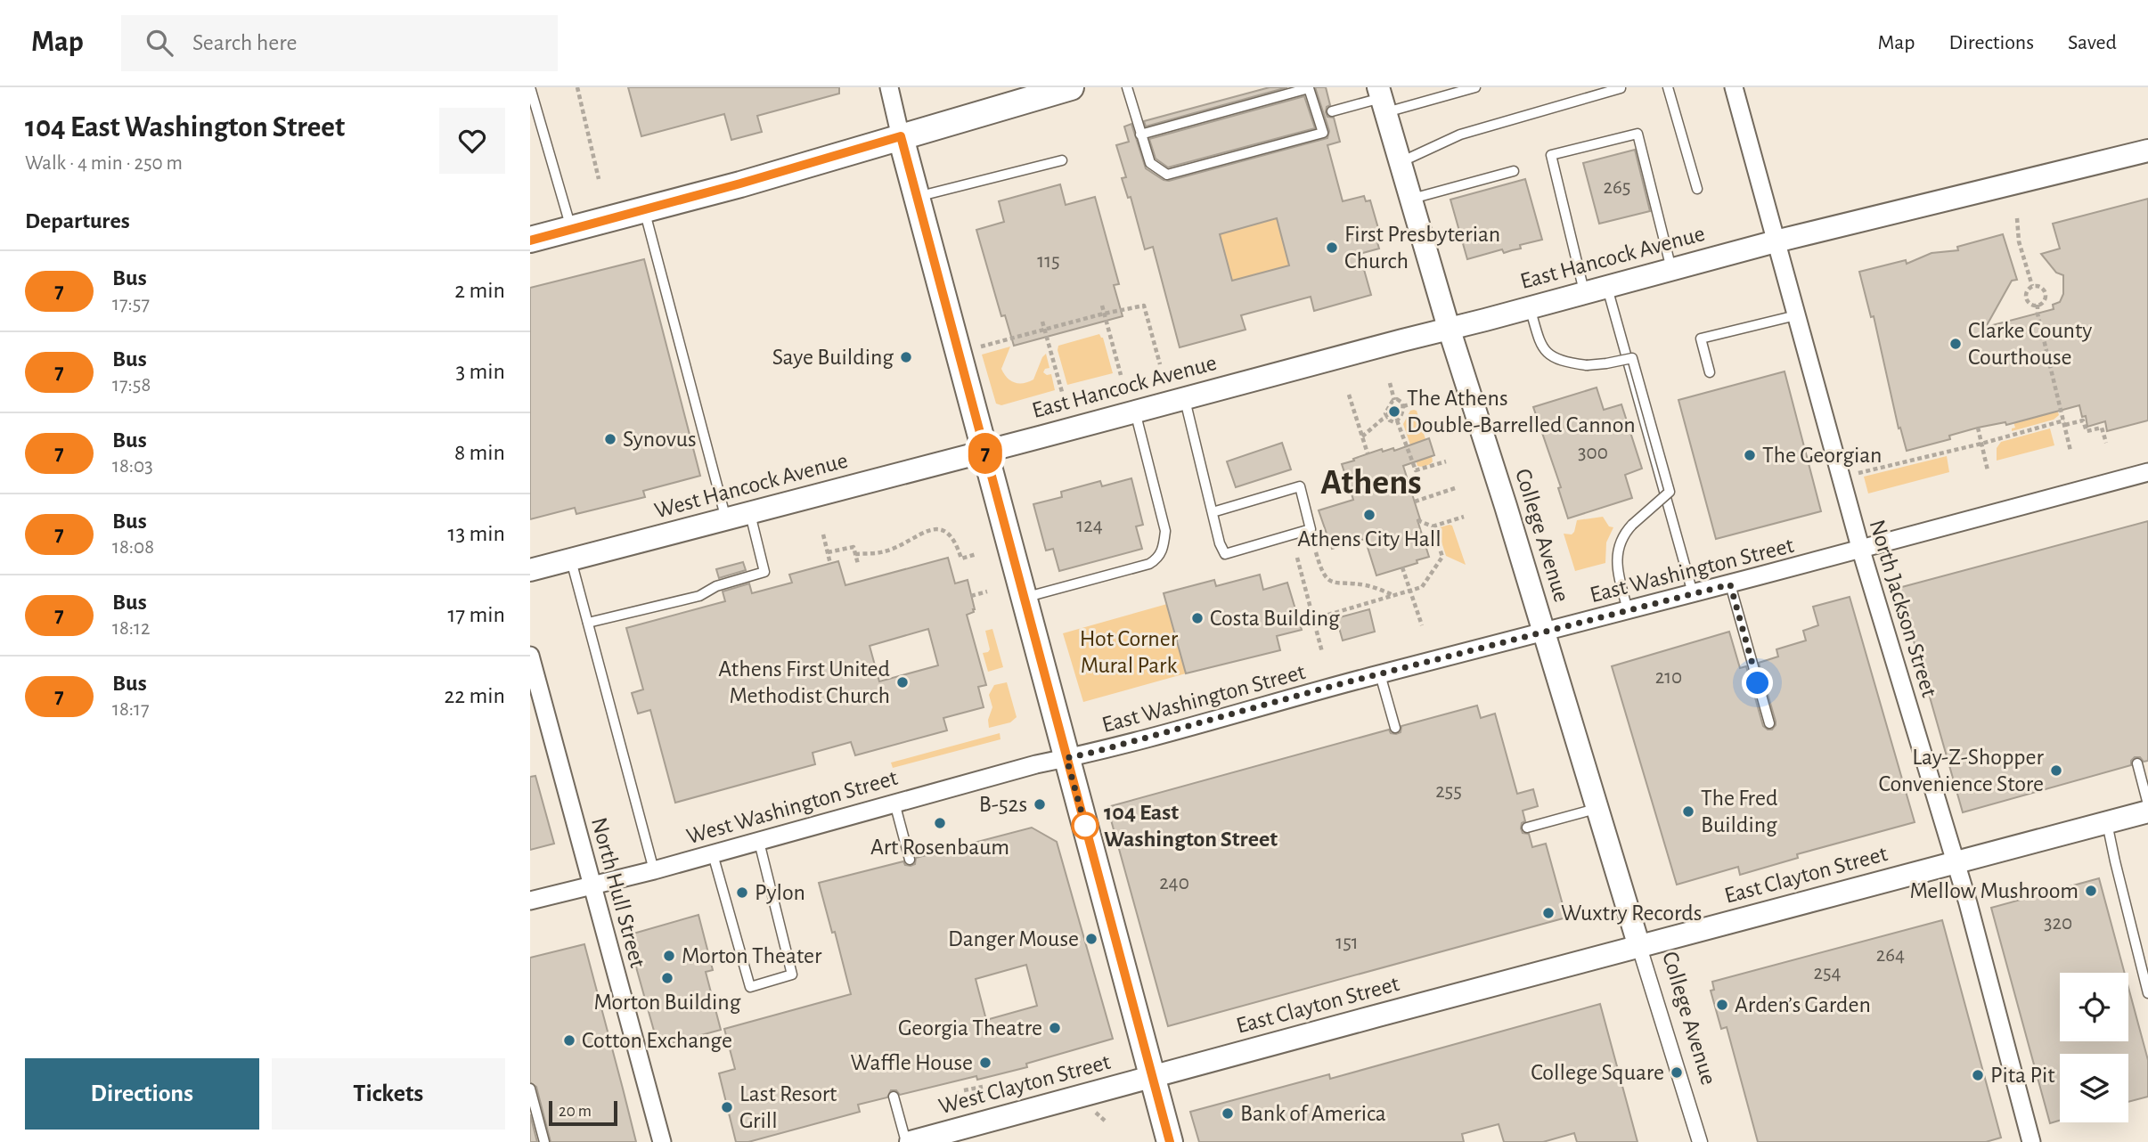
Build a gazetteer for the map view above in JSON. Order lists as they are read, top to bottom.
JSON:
{
  "streets": {
    "street": [
      "East Hancock Avenue",
      "West Hancock Avenue",
      "College Avenue",
      "East Washington Street",
      "North Jackson Street",
      "West Washington Street",
      "East Clayton Street",
      "North Hull Street",
      "West Clayton Street"
    ]
  },
  "crossings": [
    ["East Hancock Avenue", "West Hancock Avenue"],
    ["East Hancock Avenue", "College Avenue"],
    ["East Hancock Avenue", "North Jackson Street"],
    ["College Avenue", "East Washington Street"],
    ["College Avenue", "East Clayton Street"],
    ["East Washington Street", "North Jackson Street"],
    ["East Washington Street", "West Washington Street"],
    ["North Jackson Street", "East Clayton Street"],
    ["West Washington Street", "North Hull Street"],
    ["East Clayton Street", "West Clayton Street"]
  ],
  "districts": ["Athens"],
  "parks": ["Hot Corner Mural Park"],
  "places": [
    "First Presbyterian Church",
    "Clarke County Courthouse",
    "Saye Building",
    "The Athens Double-Barrelled Cannon",
    "Synovus",
    "The Georgian",
    "Athens City Hall",
    "Costa Building",
    "Athens First United Methodist Church",
    "Lay-Z-Shopper Convenience Store",
    "B-52s",
    "The Fred Building",
    "Art Rosenbaum",
    "104 East Washington Street",
    "Mellow Mushroom",
    "Pylon",
    "Wuxtry Records",
    "Danger Mouse",
    "Morton Theater",
    "Morton Building",
    "Arden’s Garden",
    "Georgia Theatre",
    "Cotton Exchange",
    "Waffle House",
    "College Square",
    "Pita Pit",
    "Last Resort Grill",
    "Bank of America"
  ],
  "lines": ["bus line 7"],
  "house_numbers": [
    "265",
    "115",
    "300",
    "124",
    "210",
    "255",
    "240",
    "320",
    "151",
    "264",
    "254"
  ],
  "scale_bar": "20 m",
  "page": {
    "header": "Map",
    "search": "Search here",
    "nav": ["Map", "Directions", "Saved"],
    "heading": [
      ["104 East Washington Street", "Walk · 4 min · 250 m"],
      "Departures"
    ],
    "on_map": "7",
    "list": [
      {
        "mark": "7",
        "name": "Bus",
        "note": "17:57",
        "value": "2 min"
      },
      {
        "mark": "7",
        "name": "Bus",
        "note": "17:58",
        "value": "3 min"
      },
      {
        "mark": "7",
        "name": "Bus",
        "note": "18:03",
        "value": "8 min"
      },
      {
        "mark": "7",
        "name": "Bus",
        "note": "18:08",
        "value": "13 min"
      },
      {
        "mark": "7",
        "name": "Bus",
        "note": "18:12",
        "value": "17 min"
      },
      {
        "mark": "7",
        "name": "Bus",
        "note": "18:17",
        "value": "22 min"
      }
    ],
    "buttons": ["Directions", "Tickets"],
    "scale": "20 m"
  }
}
